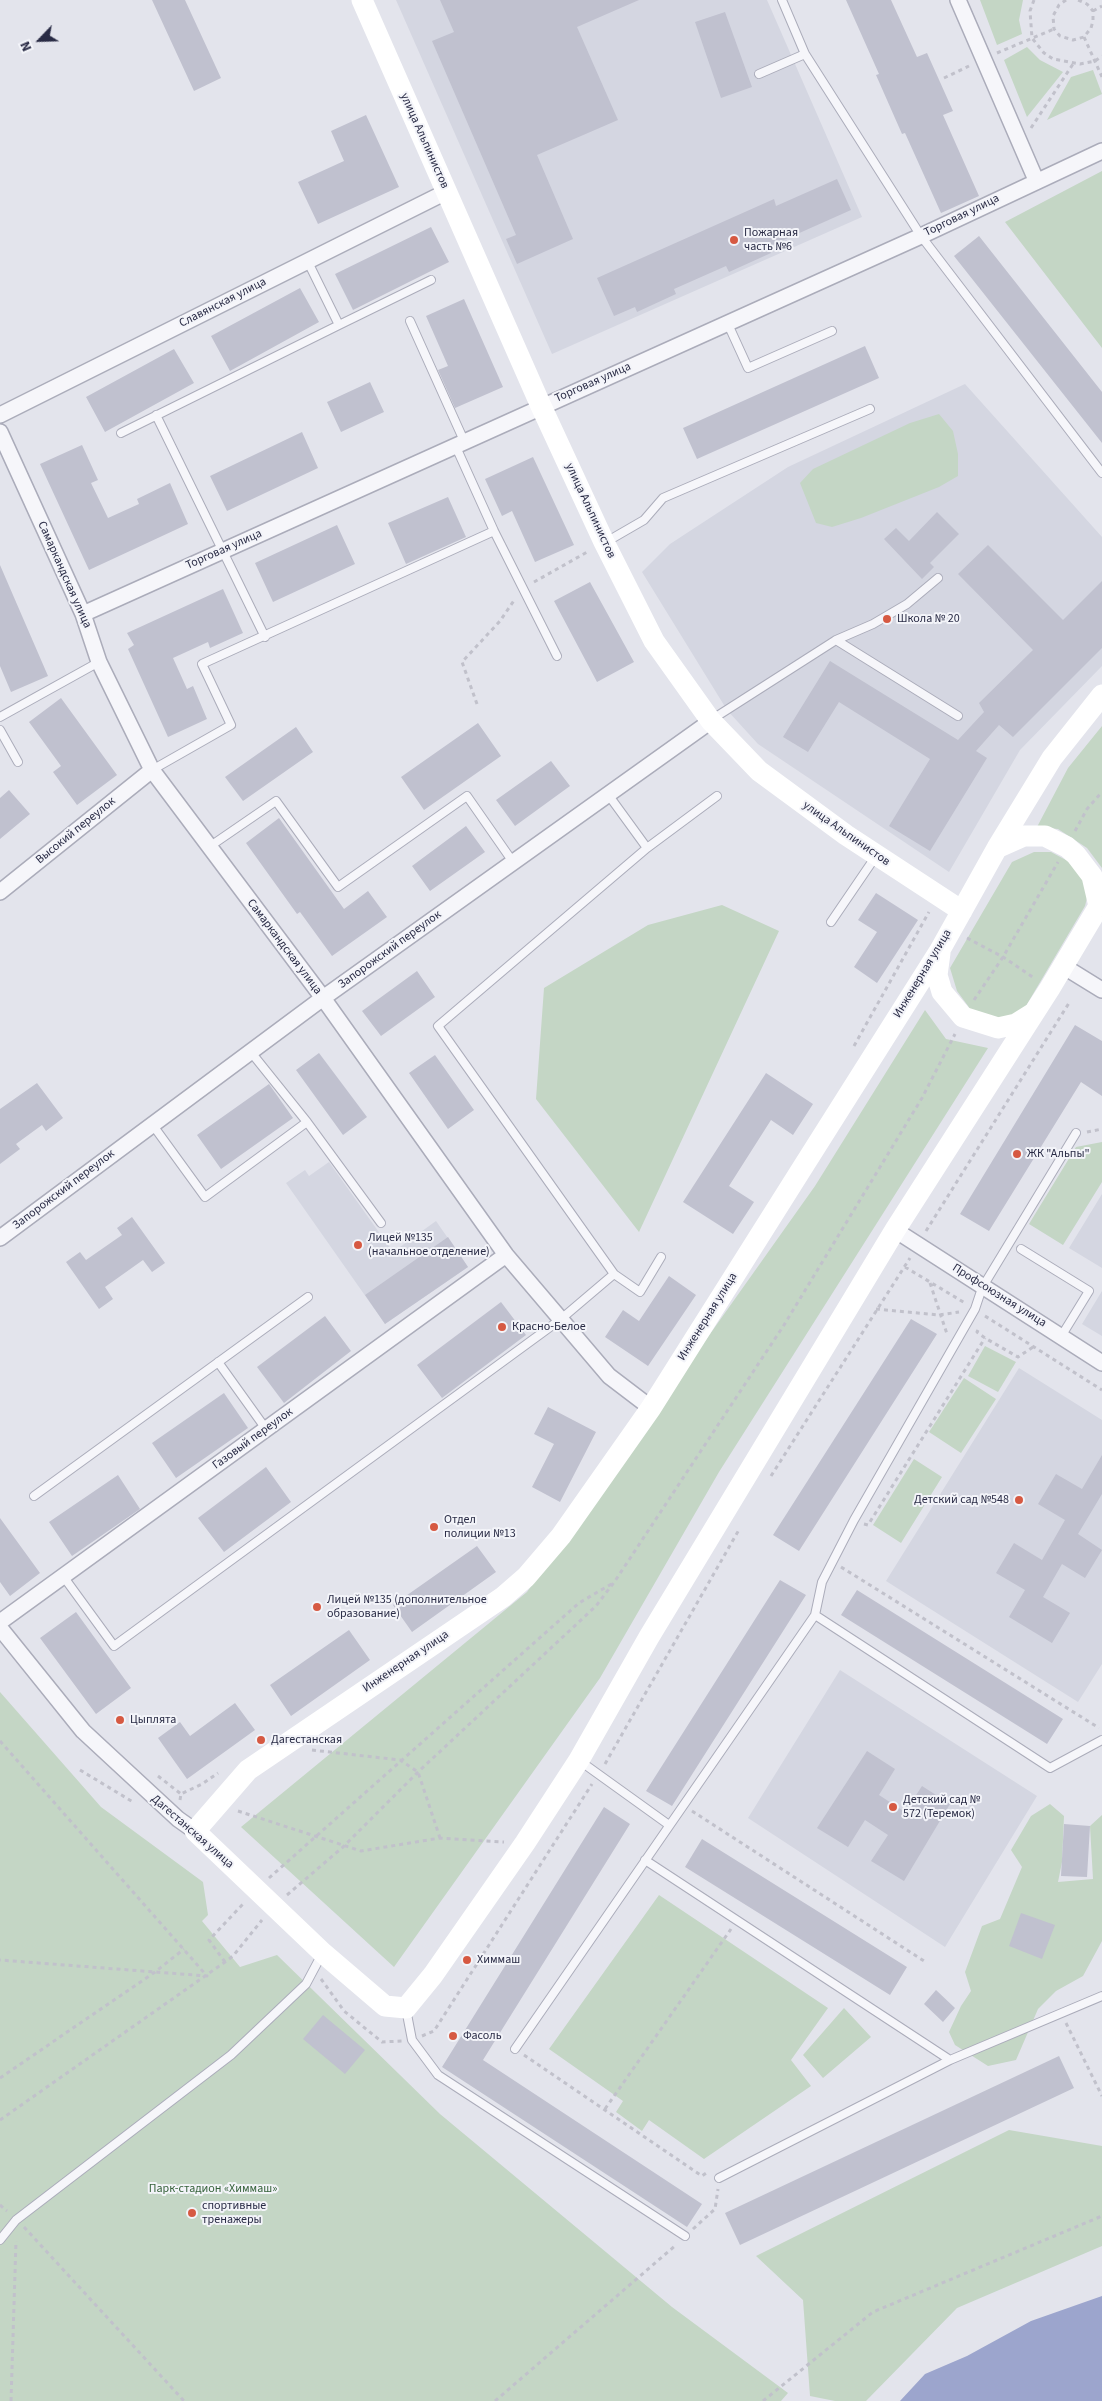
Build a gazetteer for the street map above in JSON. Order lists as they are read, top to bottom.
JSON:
{
  "streets": {
    "street": [
      "улица Альпинистов",
      "Торговая улица",
      "Славянская улица",
      "Самаркандская улица",
      "Высокий переулок",
      "Запорожский переулок",
      "Инженерная улица",
      "Профсоюзная улица",
      "Газовый переулок",
      "Дагестанская улица"
    ]
  },
  "crossings": [
    ["улица Альпинистов", "Торговая улица"],
    ["улица Альпинистов", "Славянская улица"],
    ["улица Альпинистов", "Запорожский переулок"],
    ["улица Альпинистов", "Инженерная улица"],
    ["Торговая улица", "Самаркандская улица"],
    ["Самаркандская улица", "Высокий переулок"],
    ["Самаркандская улица", "Запорожский переулок"],
    ["Самаркандская улица", "Инженерная улица"],
    ["Самаркандская улица", "Газовый переулок"],
    ["Инженерная улица", "Дагестанская улица"]
  ],
  "parks": ["Парк-стадион «Химмаш»"],
  "places": [
    "Пожарная часть №6",
    "Школа № 20",
    "ЖК \"Альпы\"",
    "Лицей №135 (начальное отделение)",
    "Красно-Белое",
    "Детский сад №548",
    "Отдел полиции №13",
    "Лицей №135 (дополнительное образование)",
    "Цыплята",
    "Дагестанская",
    "Детский сад № 572 (Теремок)",
    "Химмаш",
    "Фасоль",
    "спортивные тренажеры"
  ],
  "north": "bottom left"
}
